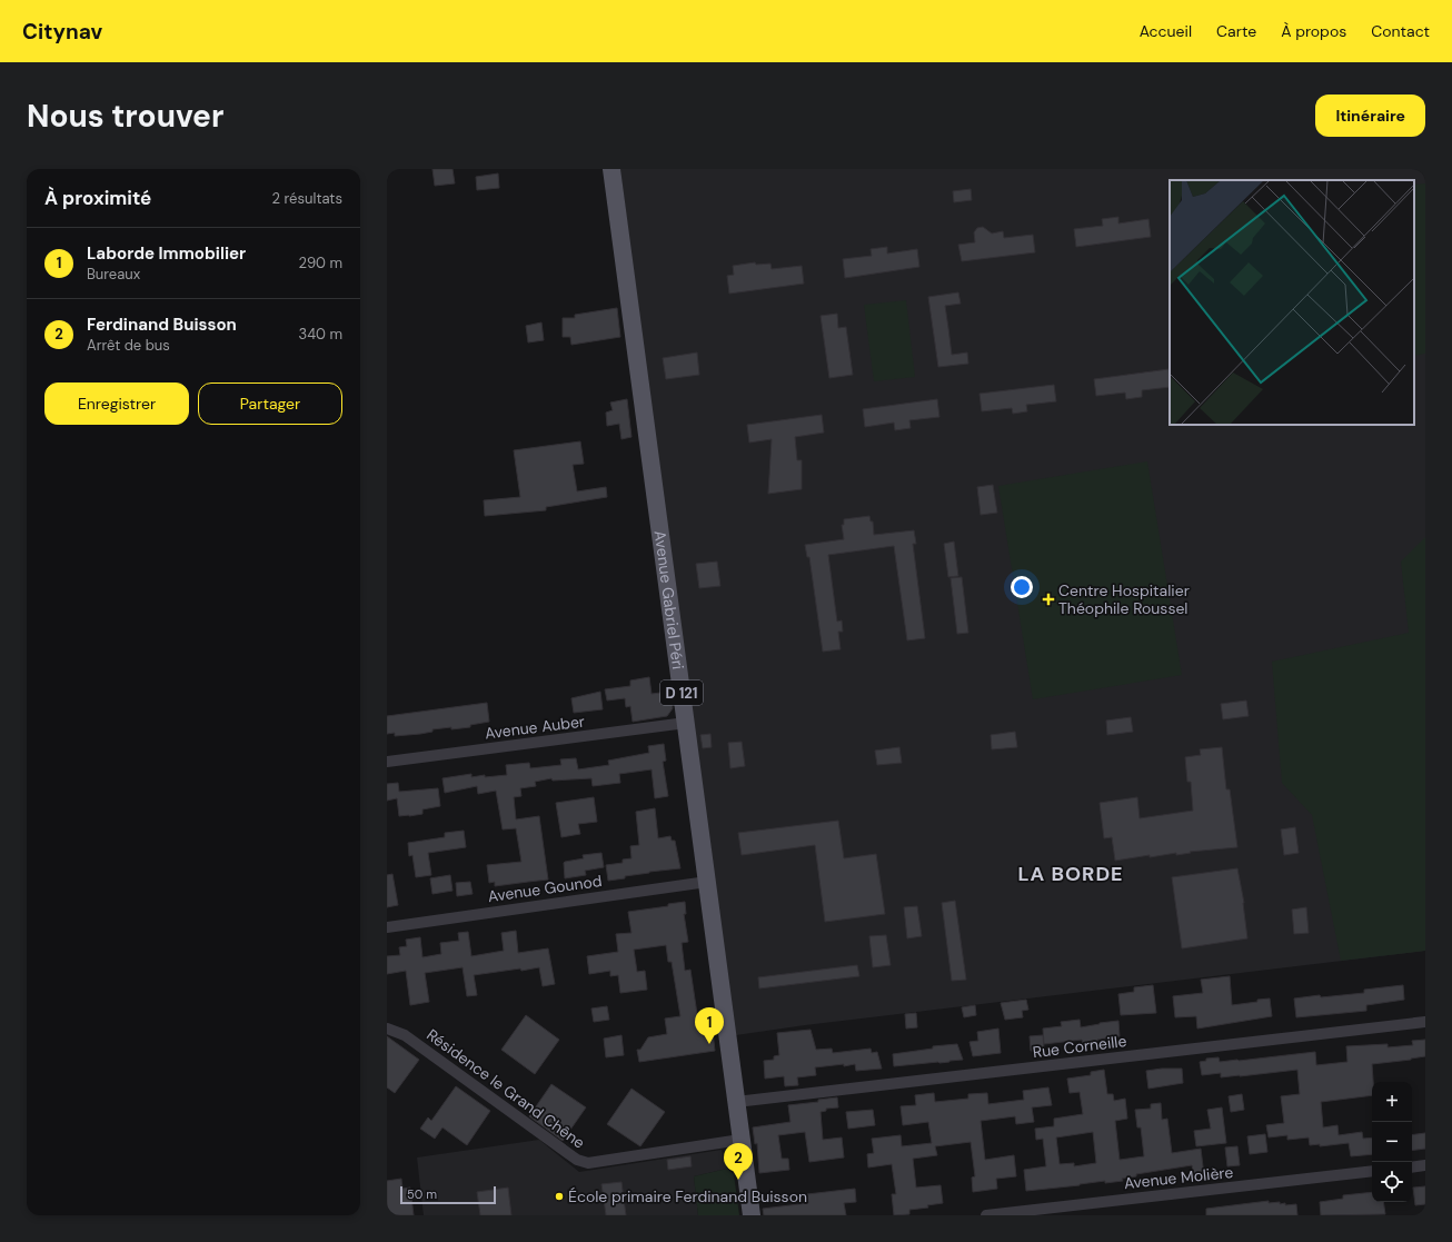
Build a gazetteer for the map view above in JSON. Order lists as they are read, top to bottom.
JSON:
{
  "streets": {
    "main road": ["Avenue Gabriel Péri", "D 121"],
    "street": [
      "Avenue Auber",
      "Avenue Gounod",
      "Rue Corneille",
      "Résidence le Grand Chêne",
      "Avenue Molière"
    ]
  },
  "crossings": [
    ["Avenue Gabriel Péri", "Avenue Auber"],
    ["Avenue Gabriel Péri", "Avenue Gounod"],
    ["Avenue Gabriel Péri", "Rue Corneille"],
    ["Avenue Gabriel Péri", "Résidence le Grand Chêne"]
  ],
  "districts": ["LA BORDE"],
  "places": {
    "health": ["Centre Hospitalier Théophile Roussel"],
    "other": ["École primaire Ferdinand Buisson"]
  },
  "scale_bar": "50 m",
  "page": {
    "header": "Citynav",
    "nav": [
      "Accueil",
      "Carte",
      "À propos",
      "Contact"
    ],
    "buttons": [
      "Itinéraire",
      ["Enregistrer", "Partager"]
    ],
    "title": "Nous trouver",
    "heading": ["À proximité", "2 résultats"],
    "list": [
      {
        "mark": "1",
        "name": "Laborde Immobilier",
        "note": "Bureaux",
        "value": "290 m"
      },
      {
        "mark": "2",
        "name": "Ferdinand Buisson",
        "note": "Arrêt de bus",
        "value": "340 m"
      }
    ],
    "pins": ["1", "2"],
    "map_buttons": ["+", "−"],
    "scale": "50 m"
  }
}
